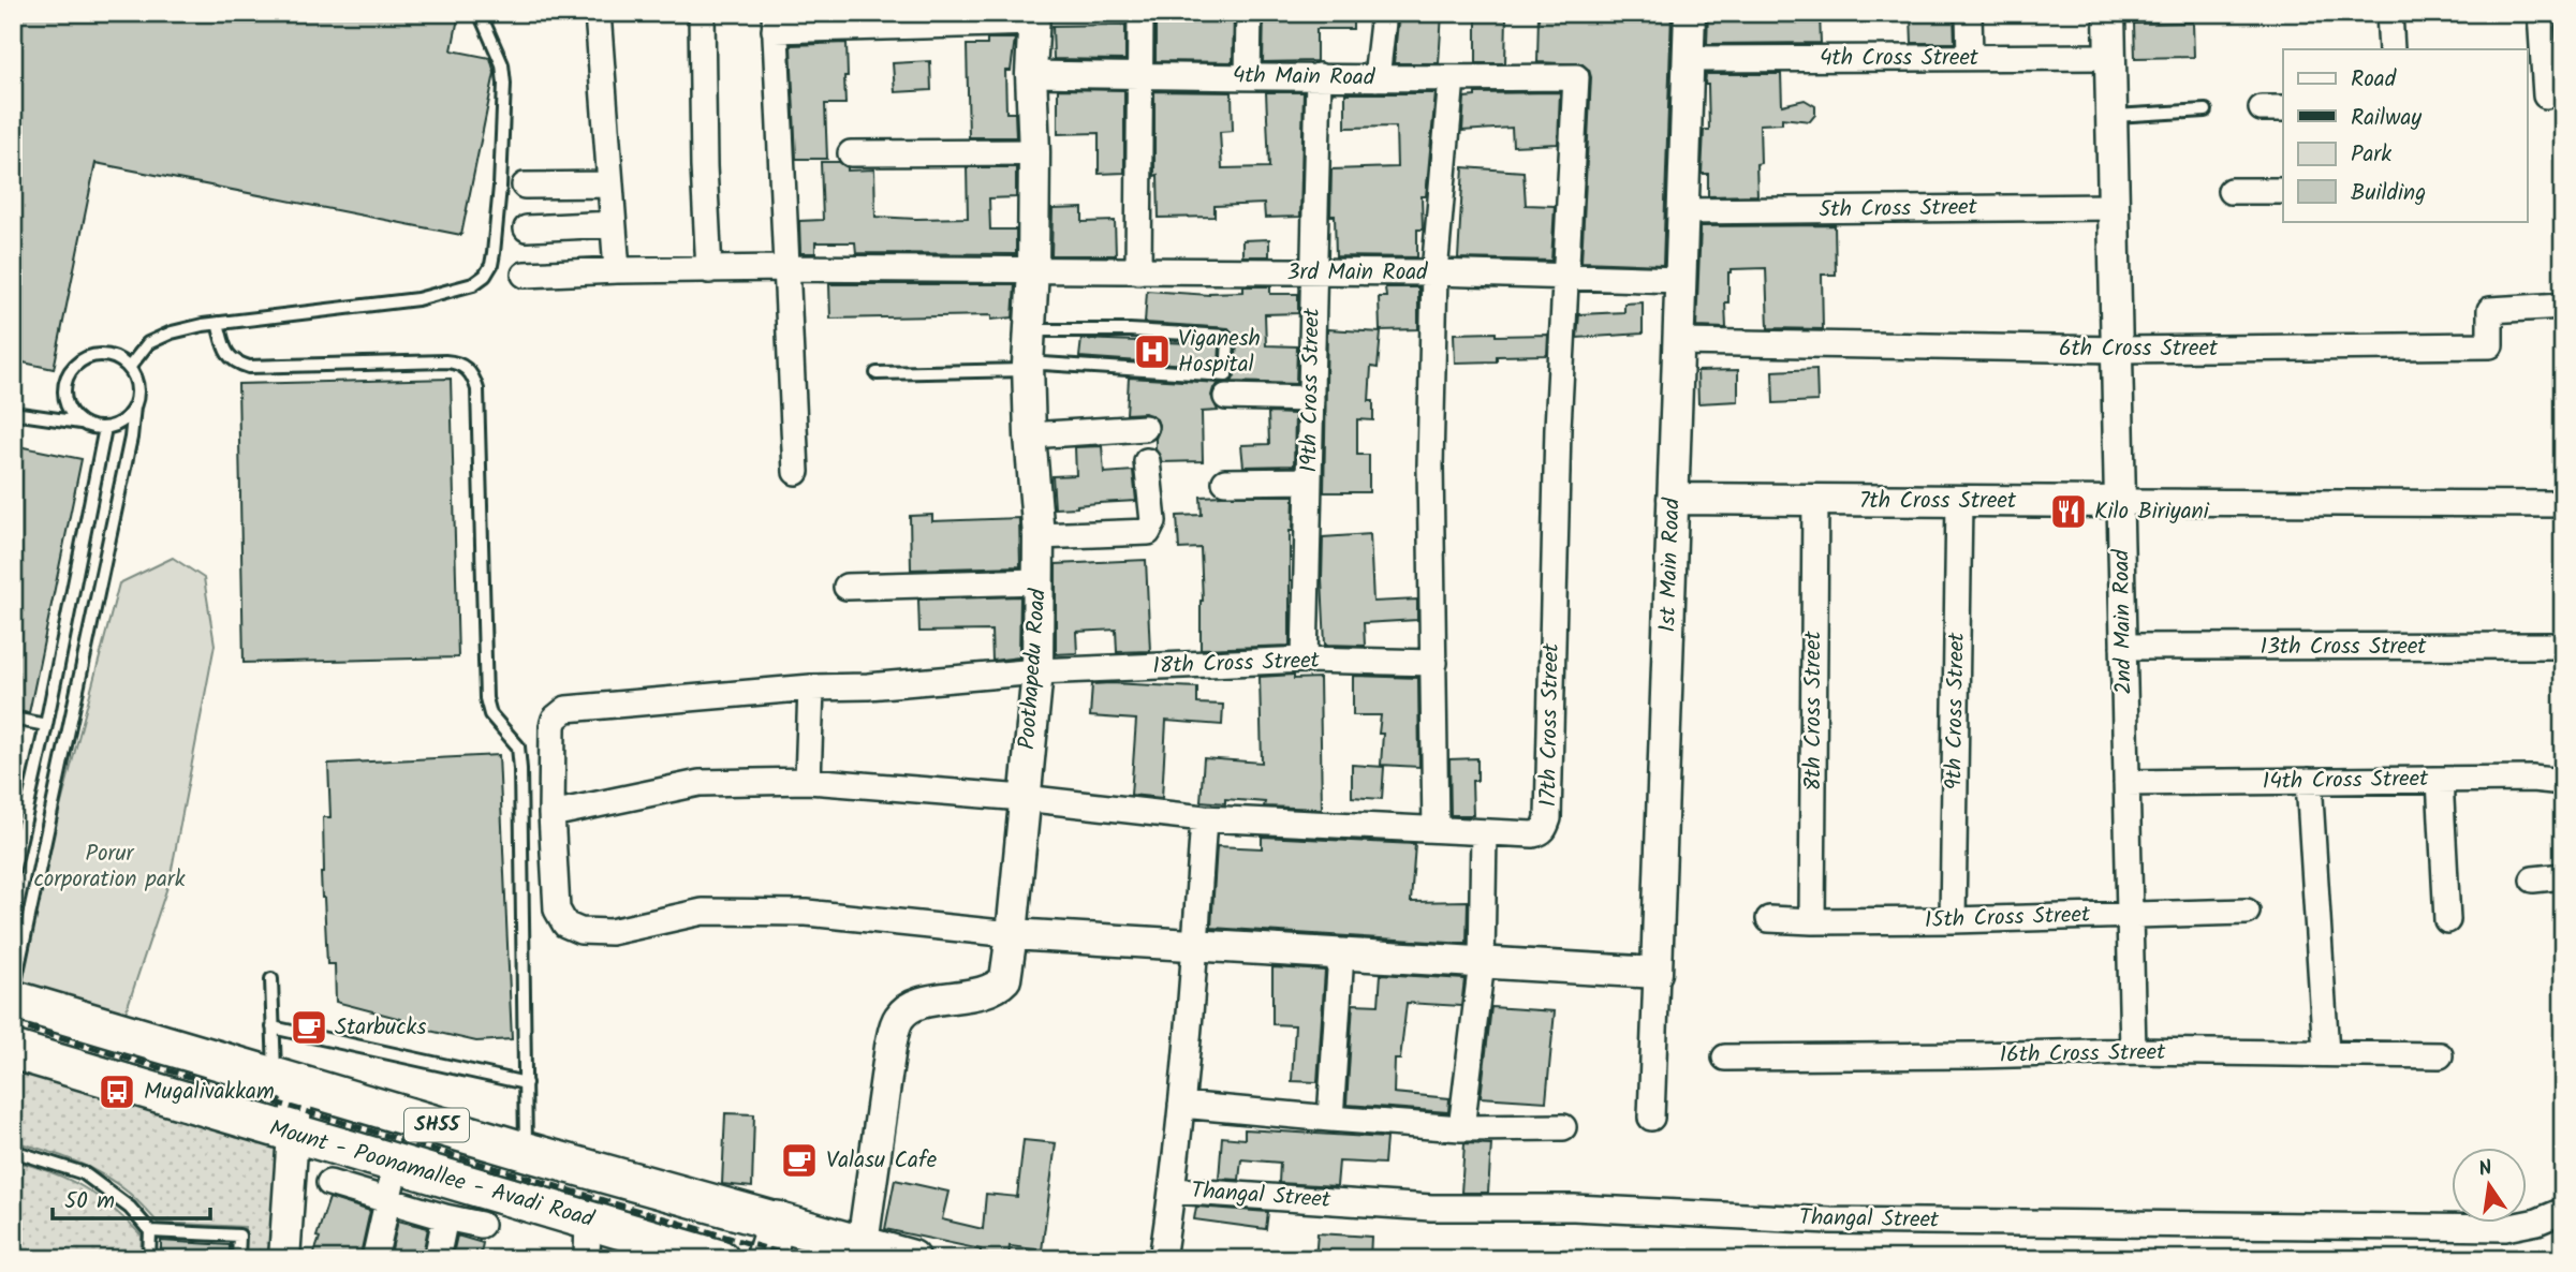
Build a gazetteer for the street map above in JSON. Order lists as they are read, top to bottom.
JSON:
{
  "streets": {
    "main road": ["SH55", "Mount - Poonamallee - Avadi Road"],
    "street": [
      "4th Cross Street",
      "4th Main Road",
      "5th Cross Street",
      "3rd Main Road",
      "6th Cross Street",
      "19th Cross Street",
      "7th Cross Street",
      "1st Main Road",
      "2nd Main Road",
      "13th Cross Street",
      "18th Cross Street",
      "Poothapedu Road",
      "8th Cross Street",
      "9th Cross Street",
      "17th Cross Street",
      "14th Cross Street",
      "15th Cross Street",
      "16th Cross Street",
      "Thangal Street"
    ]
  },
  "crossings": [
    ["4th Cross Street", "1st Main Road"],
    ["4th Cross Street", "2nd Main Road"],
    ["4th Main Road", "3rd Main Road"],
    ["4th Main Road", "19th Cross Street"],
    ["4th Main Road", "Poothapedu Road"],
    ["4th Main Road", "17th Cross Street"],
    ["5th Cross Street", "1st Main Road"],
    ["5th Cross Street", "2nd Main Road"],
    ["3rd Main Road", "19th Cross Street"],
    ["3rd Main Road", "1st Main Road"],
    ["3rd Main Road", "Poothapedu Road"],
    ["3rd Main Road", "17th Cross Street"],
    ["6th Cross Street", "1st Main Road"],
    ["6th Cross Street", "2nd Main Road"],
    ["19th Cross Street", "18th Cross Street"],
    ["7th Cross Street", "1st Main Road"],
    ["7th Cross Street", "2nd Main Road"],
    ["7th Cross Street", "8th Cross Street"],
    ["7th Cross Street", "9th Cross Street"],
    ["2nd Main Road", "13th Cross Street"],
    ["2nd Main Road", "14th Cross Street"],
    ["2nd Main Road", "15th Cross Street"],
    ["2nd Main Road", "16th Cross Street"],
    ["18th Cross Street", "Poothapedu Road"],
    ["18th Cross Street", "17th Cross Street"],
    ["Poothapedu Road", "17th Cross Street"],
    ["Poothapedu Road", "SH55"],
    ["8th Cross Street", "15th Cross Street"],
    ["9th Cross Street", "15th Cross Street"]
  ],
  "parks": ["Porur corporation park"],
  "places": {
    "hospital": ["Viganesh Hospital"],
    "restaurant": ["Kilo Biriyani"],
    "cafe": ["Starbucks", "Valasu Cafe"],
    "bus stop": ["Mugalivakkam"]
  },
  "legend": [
    "Road",
    "Railway",
    "Park",
    "Building"
  ],
  "scale_bar": "50 m",
  "north": "top"
}
